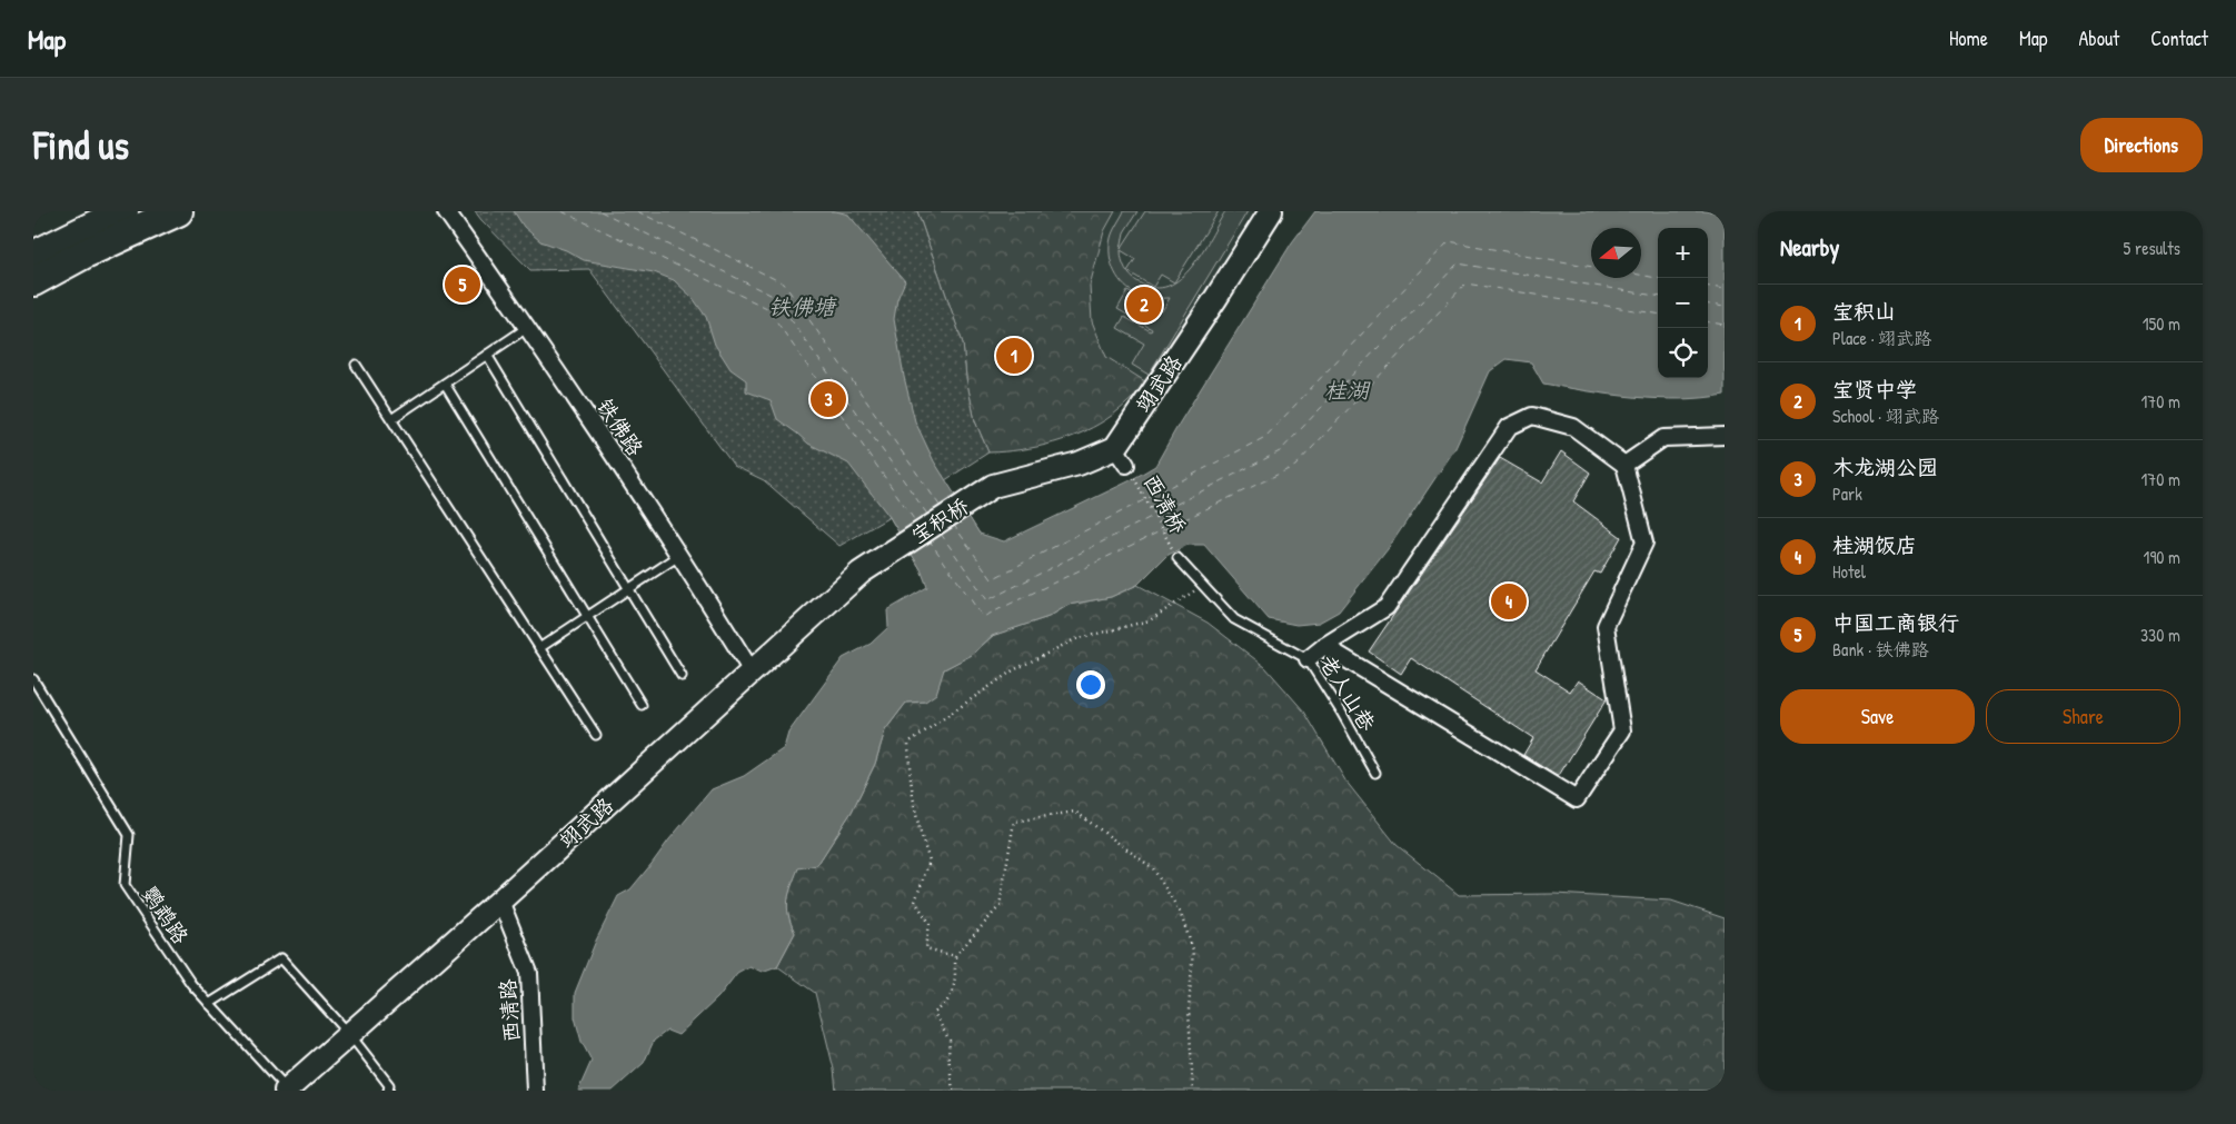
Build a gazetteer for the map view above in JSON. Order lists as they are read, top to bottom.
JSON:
{
  "streets": {
    "main road": ["翊武路", "宝积桥"],
    "street": ["铁佛路", "西清路"],
    "lane": ["老人山巷", "鹦鹉路"],
    "path": ["西清桥"]
  },
  "crossings": [
    ["翊武路", "铁佛路"],
    ["翊武路", "西清桥"],
    ["翊武路", "宝积桥"],
    ["翊武路", "鹦鹉路"],
    ["翊武路", "西清路"],
    ["西清桥", "宝积桥"],
    ["西清桥", "老人山巷"]
  ],
  "water": ["铁佛塘", "桂湖"],
  "north": "left",
  "page": {
    "header": "Map",
    "nav": [
      "Home",
      "Map",
      "About",
      "Contact"
    ],
    "buttons": [
      "Directions",
      ["Save", "Share"]
    ],
    "title": "Find us",
    "heading": ["Nearby", "5 results"],
    "map_buttons": ["+", "−"],
    "pins": [
      "5",
      "2",
      "1",
      "3",
      "4"
    ],
    "list": [
      {
        "mark": "1",
        "name": "宝积山",
        "note": "Place · 翊武路",
        "value": "150 m"
      },
      {
        "mark": "2",
        "name": "宝贤中学",
        "note": "School · 翊武路",
        "value": "170 m"
      },
      {
        "mark": "3",
        "name": "木龙湖公园",
        "note": "Park",
        "value": "170 m"
      },
      {
        "mark": "4",
        "name": "桂湖饭店",
        "note": "Hotel",
        "value": "190 m"
      },
      {
        "mark": "5",
        "name": "中国工商银行",
        "note": "Bank · 铁佛路",
        "value": "330 m"
      }
    ]
  }
}
